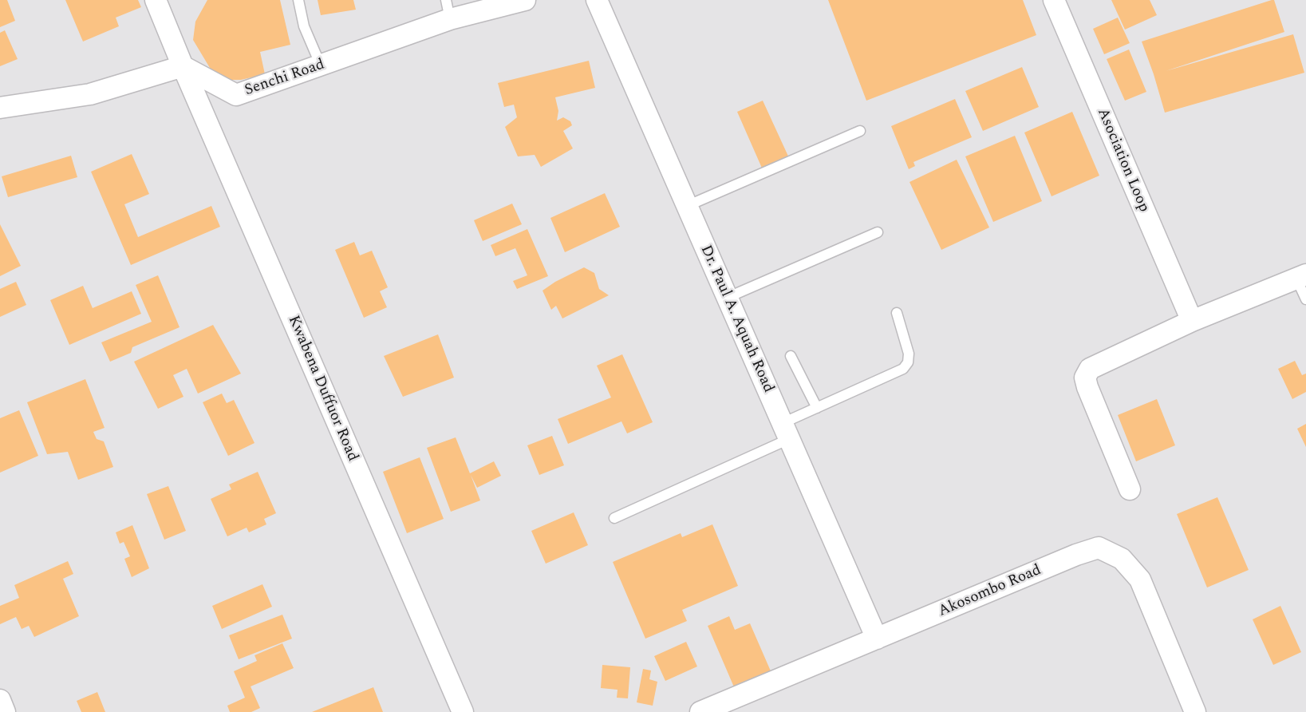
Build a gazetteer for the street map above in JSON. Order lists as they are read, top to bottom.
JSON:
{
  "streets": {
    "street": [
      "Senchi Road",
      "Asociation Loop",
      "Dr. Paul A. Aquah Road",
      "Kwabena Duffuor Road",
      "Akosombo Road"
    ]
  },
  "crossings": [
    ["Senchi Road", "Kwabena Duffuor Road"],
    ["Dr. Paul A. Aquah Road", "Akosombo Road"]
  ]
}
